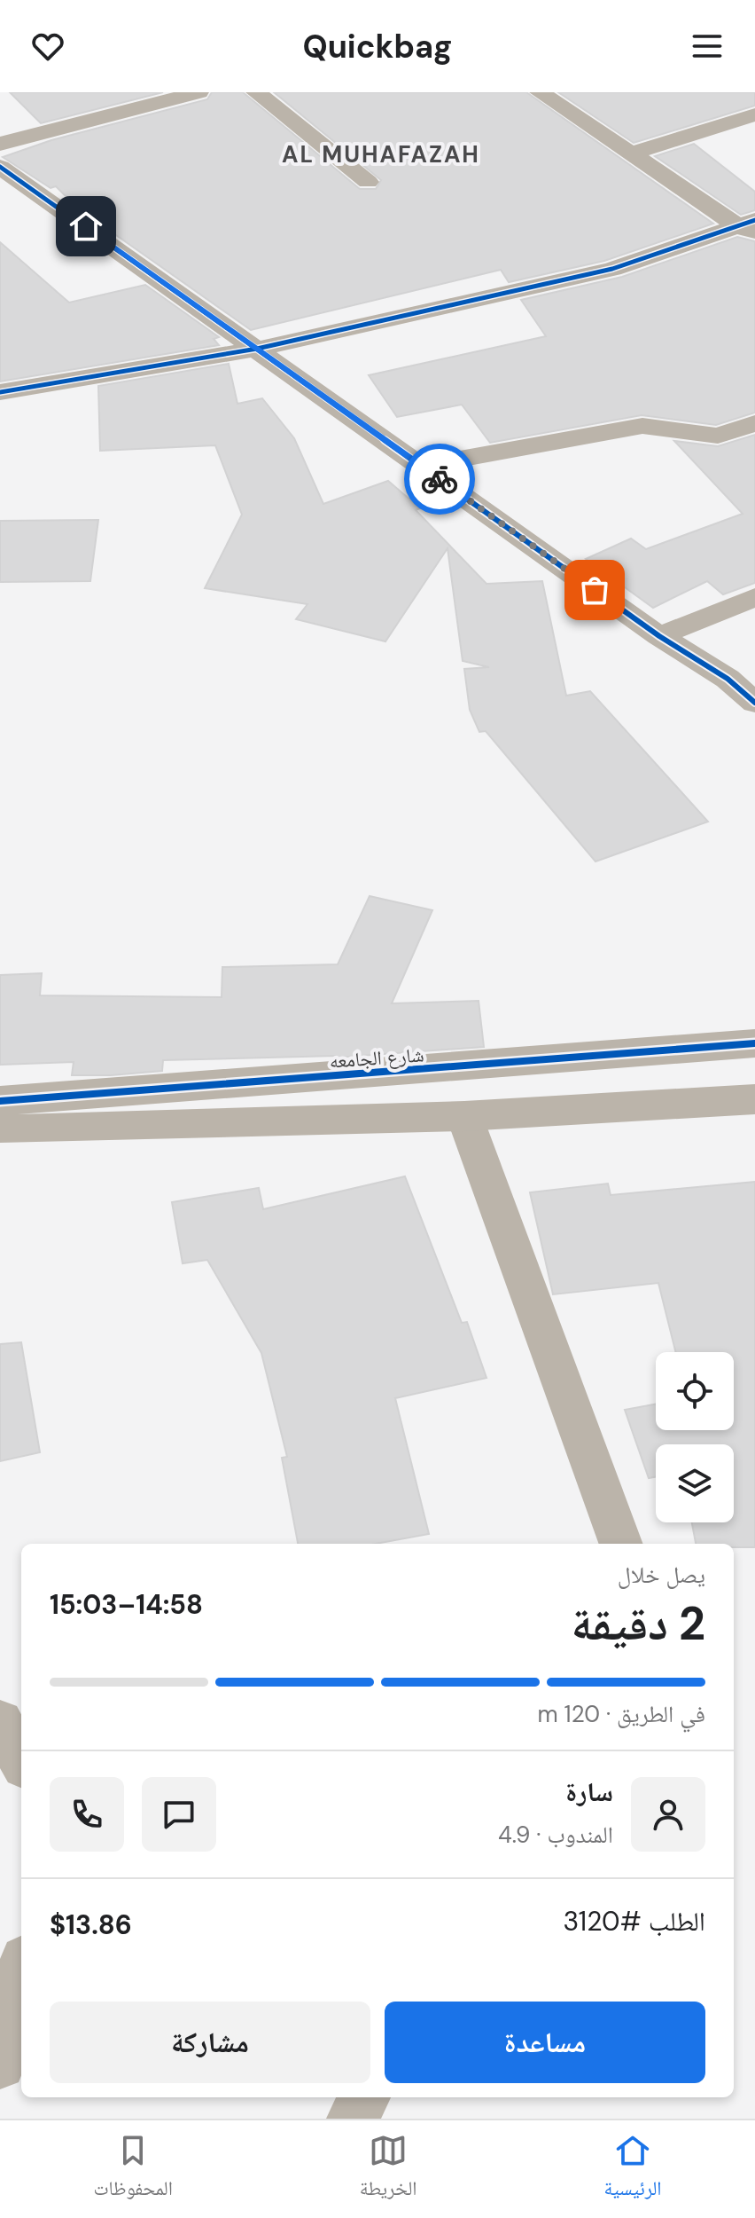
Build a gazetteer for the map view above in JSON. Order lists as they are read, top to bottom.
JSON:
{
  "streets": {
    "street": ["شارع الجامعه"]
  },
  "districts": ["AL MUHAFAZAH"],
  "page": {
    "header": "Quickbag",
    "heading": ["2 دقيقة", "يصل خلال", "14:58–15:03"],
    "panel": [
      "سارة",
      "المندوب · 4.9",
      "الطلب #3120",
      "$13.86"
    ],
    "bar": "في الطريق · 120 m",
    "buttons": ["مساعدة", "مشاركة"],
    "tabs": ["الرئيسية", "الخريطة", "المحفوظات"]
  }
}
